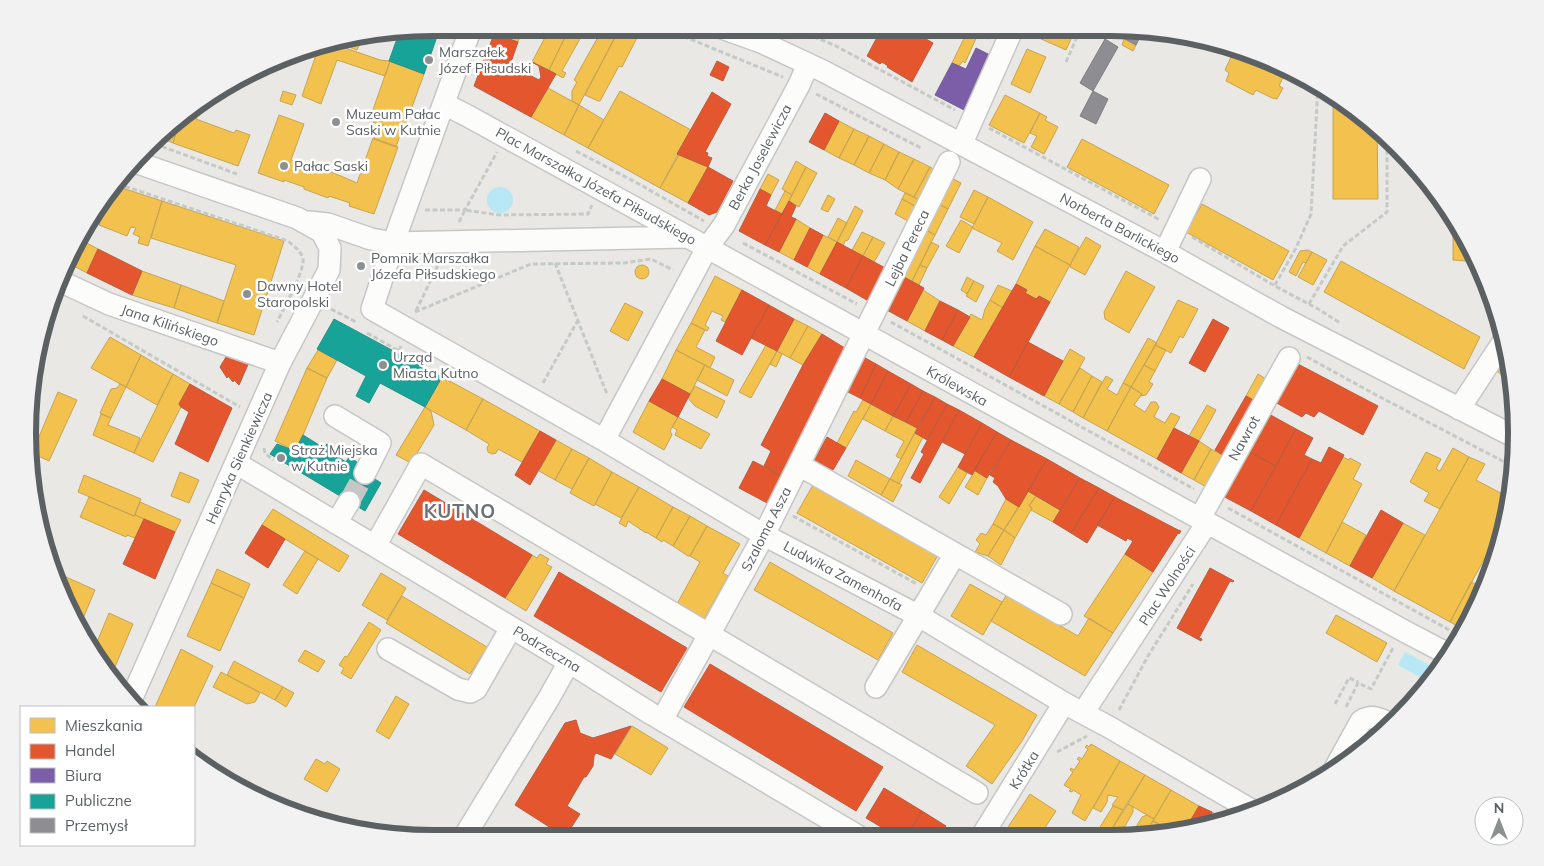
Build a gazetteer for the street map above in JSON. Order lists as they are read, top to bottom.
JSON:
{
  "streets": {
    "street": [
      "Berka Joselewicza",
      "Plac Marszałka Józefa Piłsudskiego",
      "Norberta Barlickiego",
      "Lejba Pereca",
      "Jana Kilińskiego",
      "Królewska",
      "Nawrot",
      "Henryka Sienkiewicza",
      "Szaloma Asza",
      "Ludwika Zamenhofa",
      "Plac Wolności",
      "Podrzeczna",
      "Krótka"
    ]
  },
  "crossings": [
    ["Berka Joselewicza", "Plac Marszałka Józefa Piłsudskiego"],
    ["Berka Joselewicza", "Norberta Barlickiego"],
    ["Berka Joselewicza", "Królewska"],
    ["Plac Marszałka Józefa Piłsudskiego", "Królewska"],
    ["Plac Marszałka Józefa Piłsudskiego", "Ludwika Zamenhofa"],
    ["Lejba Pereca", "Królewska"],
    ["Lejba Pereca", "Szaloma Asza"],
    ["Jana Kilińskiego", "Henryka Sienkiewicza"],
    ["Królewska", "Nawrot"],
    ["Królewska", "Szaloma Asza"],
    ["Królewska", "Plac Wolności"],
    ["Nawrot", "Plac Wolności"],
    ["Henryka Sienkiewicza", "Podrzeczna"],
    ["Szaloma Asza", "Ludwika Zamenhofa"],
    ["Szaloma Asza", "Podrzeczna"],
    ["Ludwika Zamenhofa", "Plac Wolności"],
    ["Ludwika Zamenhofa", "Krótka"]
  ],
  "districts": ["KUTNO"],
  "places": [
    "Marszałek Józef Piłsudski",
    "Muzeum Pałac Saski w Kutnie",
    "Pałac Saski",
    "Pomnik Marszałka Józefa Piłsudskiego",
    "Dawny Hotel Staropolski",
    "Urząd Miasta Kutno",
    "Straż Miejska w Kutnie"
  ],
  "legend": [
    "Mieszkania",
    "Handel",
    "Biura",
    "Publiczne",
    "Przemysł"
  ],
  "north": "top"
}
